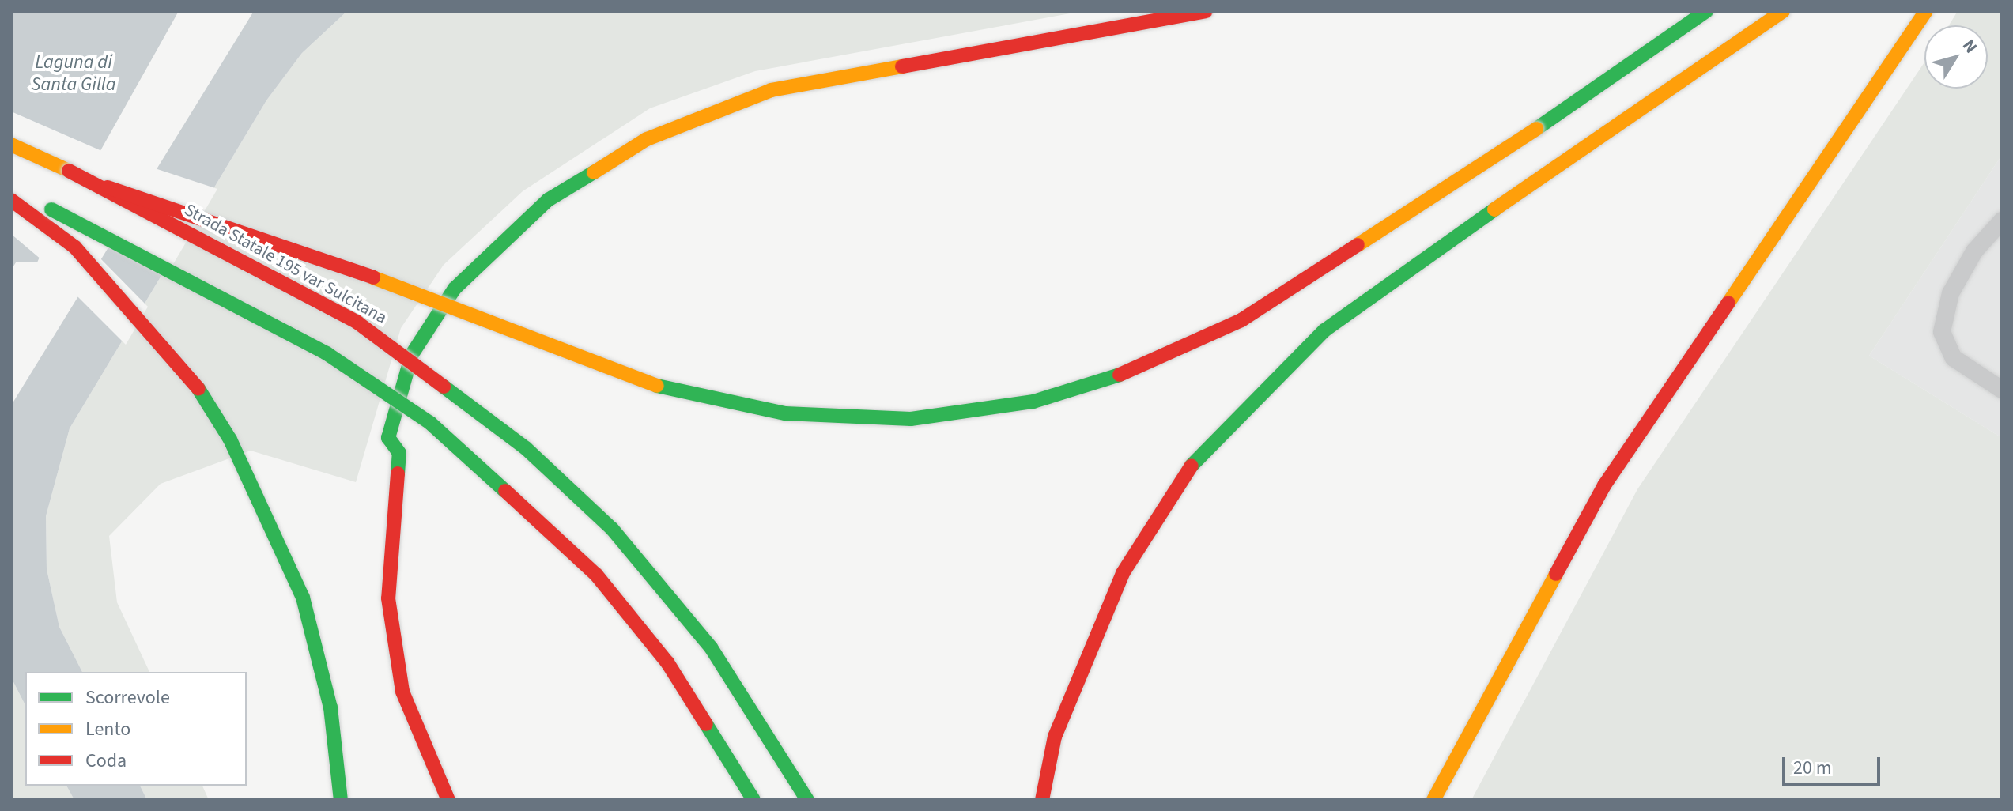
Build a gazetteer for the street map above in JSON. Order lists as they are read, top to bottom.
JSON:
{
  "streets": {
    "highway": ["Strada Statale 195 var Sulcitana"]
  },
  "water": ["Laguna di Santa Gilla"],
  "legend": ["Scorrevole", "Lento", "Coda"],
  "scale_bar": "20 m",
  "north": "top right"
}
